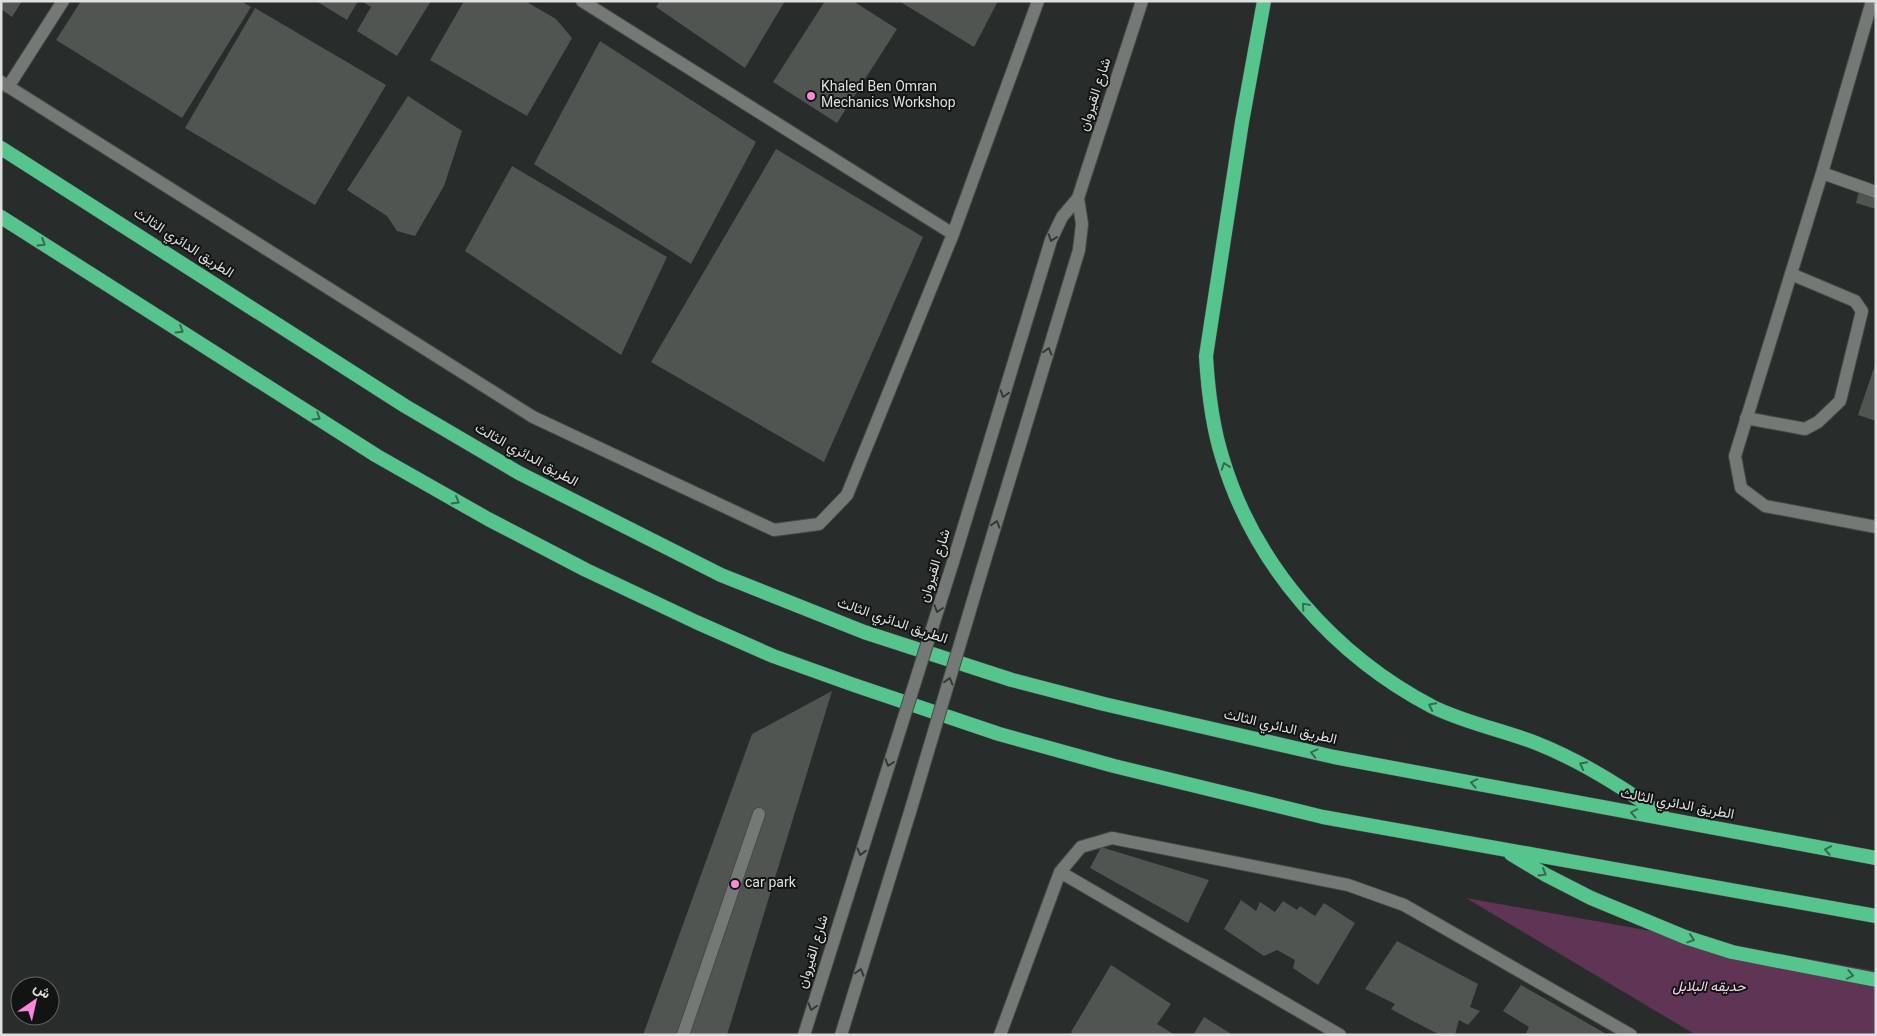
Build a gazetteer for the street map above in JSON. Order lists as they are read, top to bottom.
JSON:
{
  "streets": {
    "highway": ["الطريق الدائري الثالث"],
    "street": ["شارع القيروان"]
  },
  "parks": ["حديقه البلابل"],
  "places": ["Khaled Ben Omran Mechanics Workshop", "car park"],
  "north": "top right"
}
